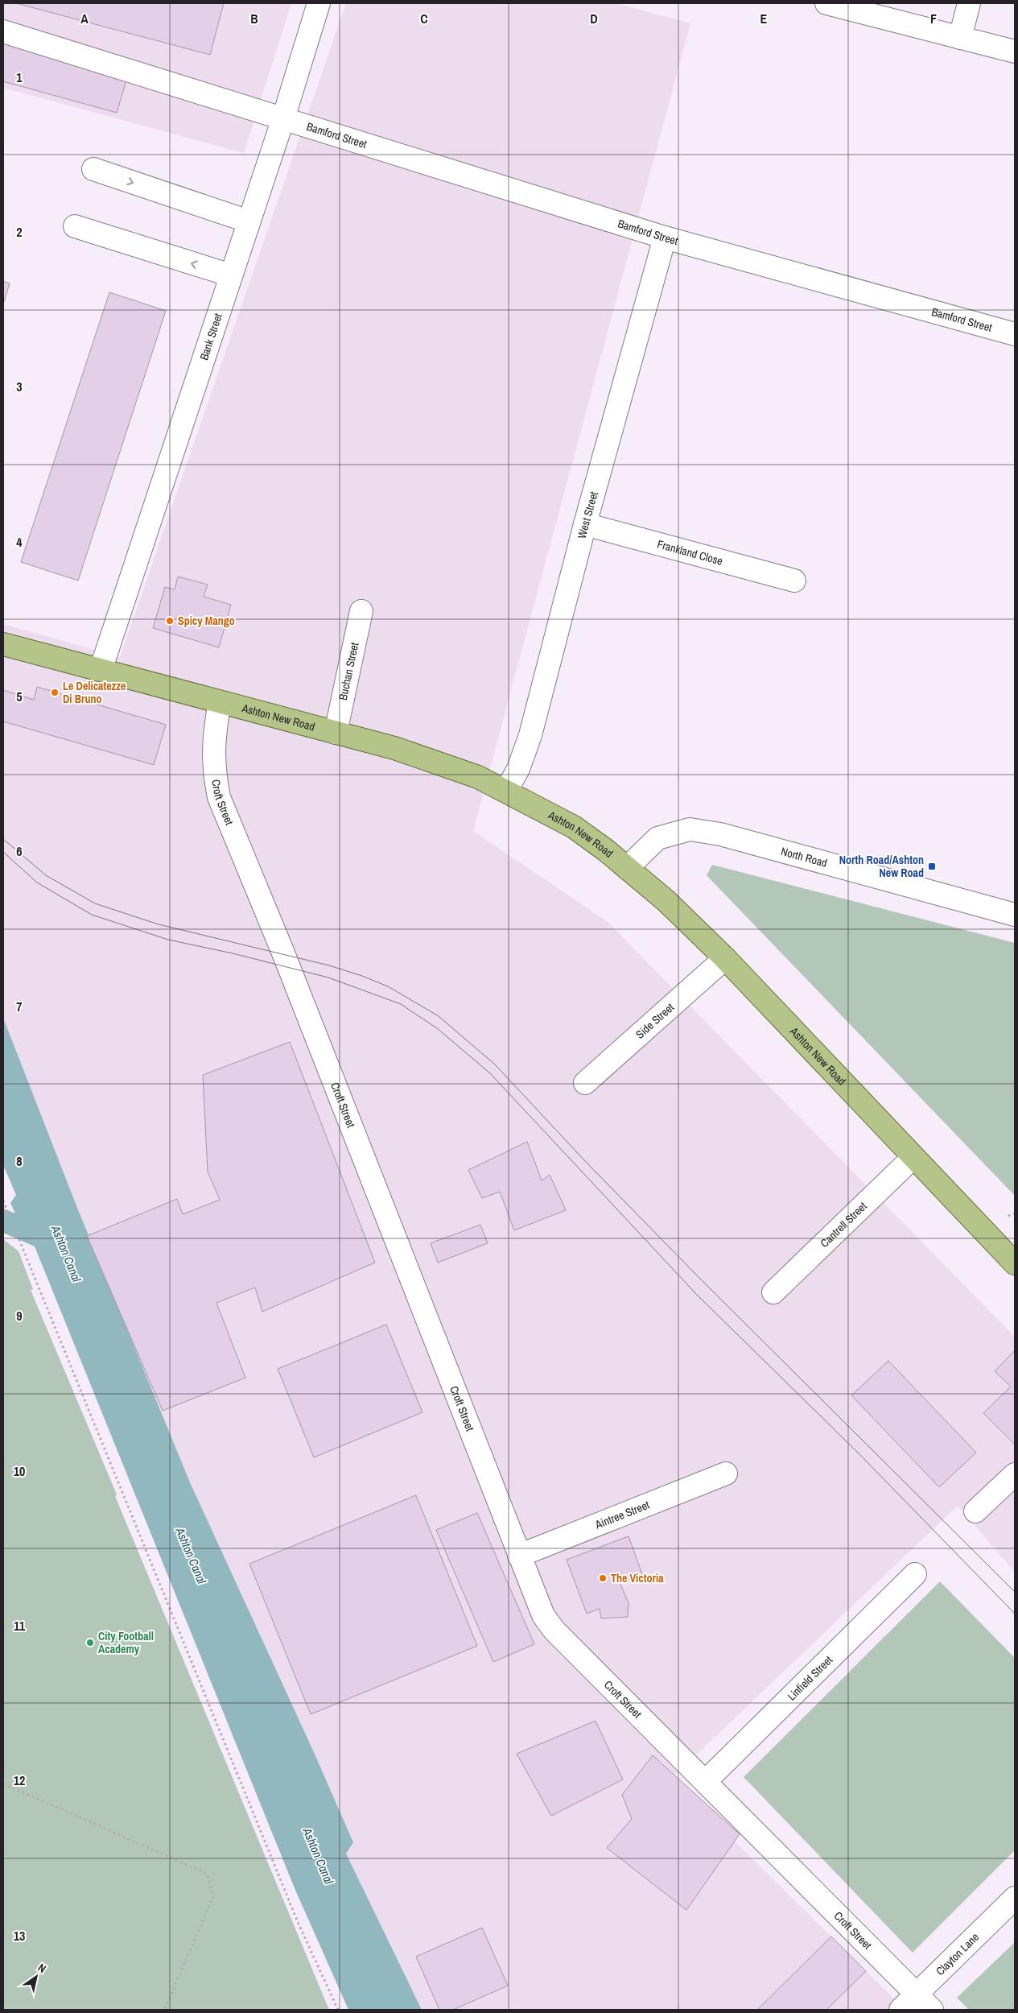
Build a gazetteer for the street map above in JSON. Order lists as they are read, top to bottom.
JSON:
{
  "streets": {
    "main road": ["Ashton New Road"],
    "street": [
      "Bamford Street",
      "Bank Street",
      "West Street",
      "Frankland Close",
      "Buchan Street",
      "Croft Street",
      "North Road",
      "Side Street",
      "Cantrell Street",
      "Aintree Street",
      "Linfield Street",
      "Clayton Lane"
    ]
  },
  "crossings": [
    ["Bamford Street", "Bank Street"],
    ["Bamford Street", "West Street"],
    ["Bank Street", "Ashton New Road"],
    ["West Street", "Frankland Close"],
    ["West Street", "Ashton New Road"],
    ["Buchan Street", "Ashton New Road"],
    ["Ashton New Road", "Croft Street"],
    ["Ashton New Road", "North Road"],
    ["Ashton New Road", "Side Street"],
    ["Ashton New Road", "Cantrell Street"],
    ["Croft Street", "Aintree Street"],
    ["Croft Street", "Linfield Street"],
    ["Croft Street", "Clayton Lane"]
  ],
  "water": ["Ashton Canal"],
  "places": {
    "other": [
      "Spicy Mango",
      "Le Delicatezze Di Bruno",
      "The Victoria",
      "City Football Academy"
    ],
    "transit": ["North Road/Ashton New Road"]
  },
  "north": "top right",
  "grid": {
    "columns": [
      "A",
      "B",
      "C",
      "D",
      "E",
      "F"
    ],
    "rows": [
      "1",
      "2",
      "3",
      "4",
      "5",
      "6",
      "7",
      "8",
      "9",
      "10",
      "11",
      "12",
      "13"
    ]
  }
}
